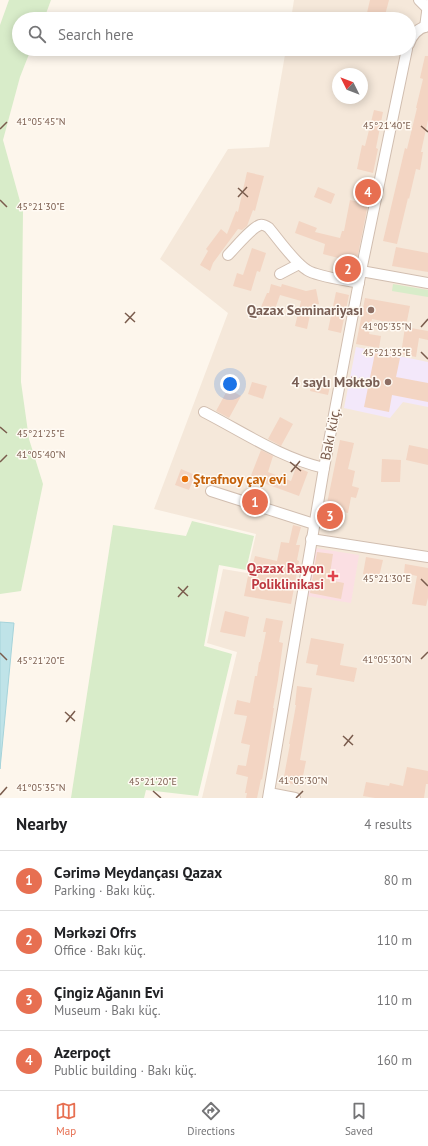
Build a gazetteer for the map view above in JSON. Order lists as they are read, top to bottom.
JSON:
{
  "streets": {
    "street": ["Bakı küç."]
  },
  "places": {
    "other": ["Qazax Seminariyası", "4 saylı Məktəb", "Ştrafnoy çay evi"],
    "health": ["Qazax Rayon Poliklinikasi"]
  },
  "north": "top left",
  "page": {
    "search": "Search here",
    "pins": [
      "4",
      "2",
      "1",
      "3"
    ],
    "heading": ["Nearby", "4 results"],
    "list": [
      {
        "mark": "1",
        "name": "Cərimə Meydançası Qazax",
        "note": "Parking · Bakı küç.",
        "value": "80 m"
      },
      {
        "mark": "2",
        "name": "Mərkəzi Ofrs",
        "note": "Office · Bakı küç.",
        "value": "110 m"
      },
      {
        "mark": "3",
        "name": "Çingiz Ağanın Evi",
        "note": "Museum · Bakı küç.",
        "value": "110 m"
      },
      {
        "mark": "4",
        "name": "Azerpoçt",
        "note": "Public building · Bakı küç.",
        "value": "160 m"
      }
    ],
    "nav": ["Map", "Directions", "Saved"]
  },
  "coordinates": [
    "41°05'45\"N",
    "45°21'40\"E",
    "45°21'30\"E",
    "41°05'35\"N",
    "45°21'35\"E",
    "45°21'25\"E",
    "41°05'40\"N",
    "41°05'30\"N",
    "45°21'20\"E"
  ]
}
